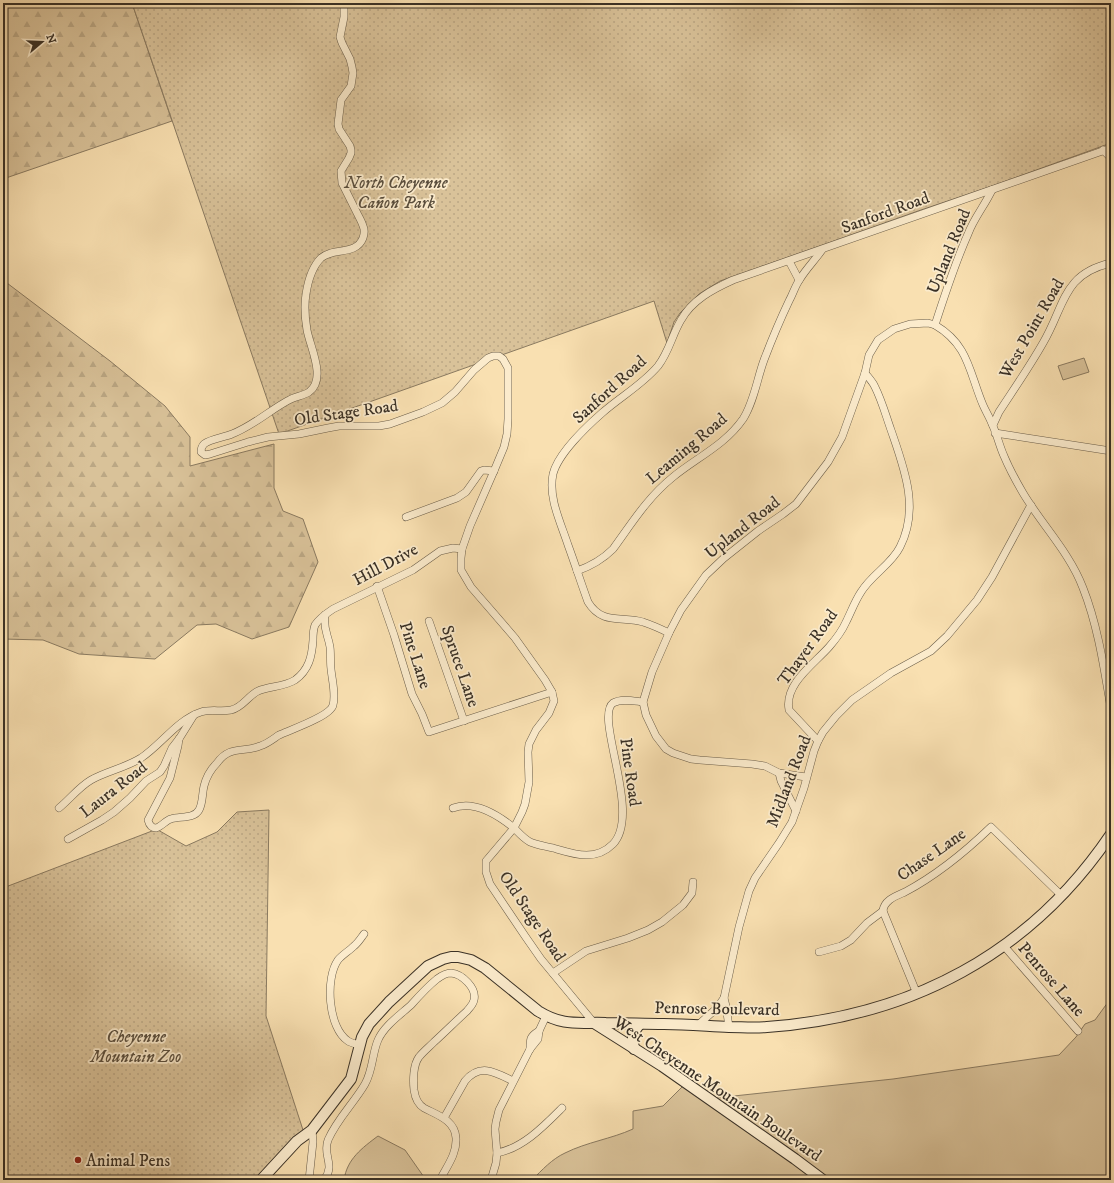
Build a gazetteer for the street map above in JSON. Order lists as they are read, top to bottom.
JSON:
{
  "streets": {
    "street": [
      "Sanford Road",
      "Upland Road",
      "West Point Road",
      "Old Stage Road",
      "Leaming Road",
      "Hill Drive",
      "Thayer Road",
      "Pine Lane",
      "Spruce Lane",
      "Pine Road",
      "Midland Road",
      "Laura Road",
      "Chase Lane",
      "Penrose Lane",
      "Penrose Boulevard",
      "West Cheyenne Mountain Boulevard"
    ]
  },
  "crossings": [
    ["Sanford Road", "Upland Road"],
    ["Sanford Road", "Leaming Road"],
    ["Upland Road", "Thayer Road"],
    ["Upland Road", "Pine Road"],
    ["Old Stage Road", "Hill Drive"],
    ["Old Stage Road", "Pine Road"],
    ["Old Stage Road", "Penrose Boulevard"],
    ["Old Stage Road", "West Cheyenne Mountain Boulevard"],
    ["Hill Drive", "Pine Lane"],
    ["Thayer Road", "Midland Road"],
    ["Pine Lane", "Spruce Lane"],
    ["Midland Road", "Penrose Boulevard"],
    ["Chase Lane", "Penrose Boulevard"],
    ["Penrose Lane", "Penrose Boulevard"],
    ["Penrose Boulevard", "West Cheyenne Mountain Boulevard"]
  ],
  "parks": ["North Cheyenne Cañon Park", "Cheyenne Mountain Zoo"],
  "places": ["Animal Pens"],
  "north": "right"
}
